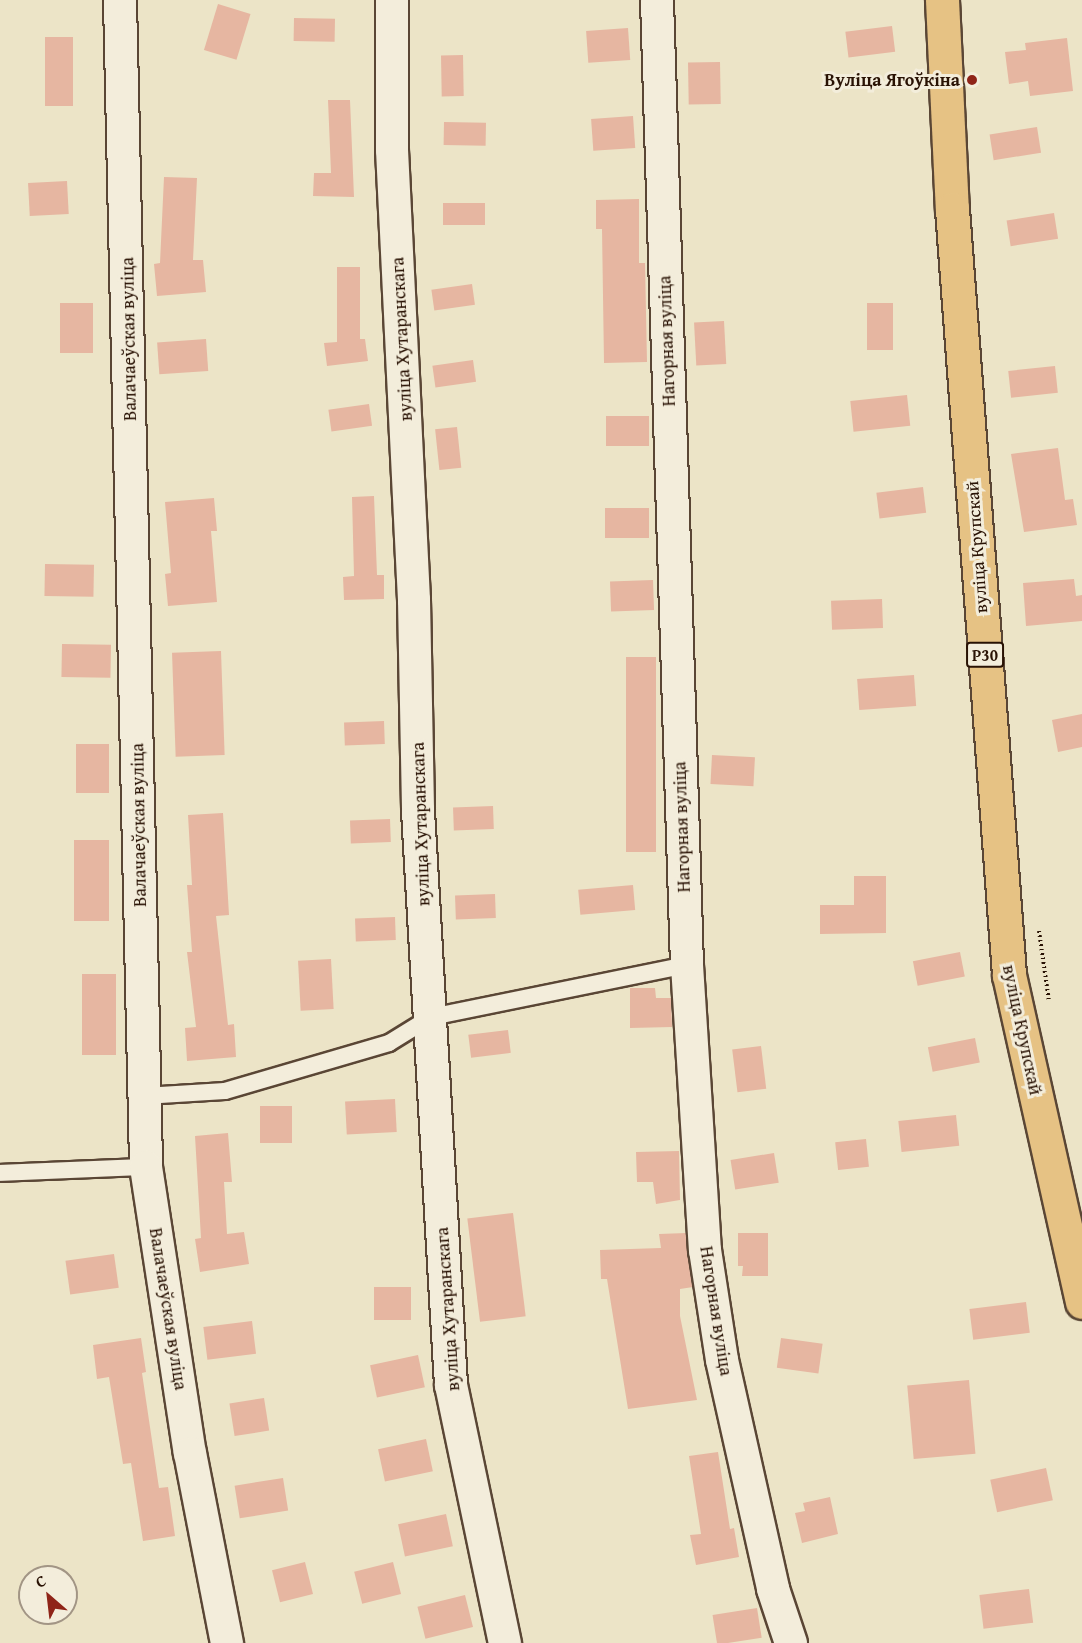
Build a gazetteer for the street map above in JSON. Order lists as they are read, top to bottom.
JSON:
{
  "streets": {
    "main road": ["вуліца Крупскай", "Р30"],
    "street": ["Валачаеўская вуліца", "вуліца Хутаранскага", "Нагорная вуліца"]
  },
  "places": ["Вуліца Ягоўкіна"],
  "north": "top left"
}
